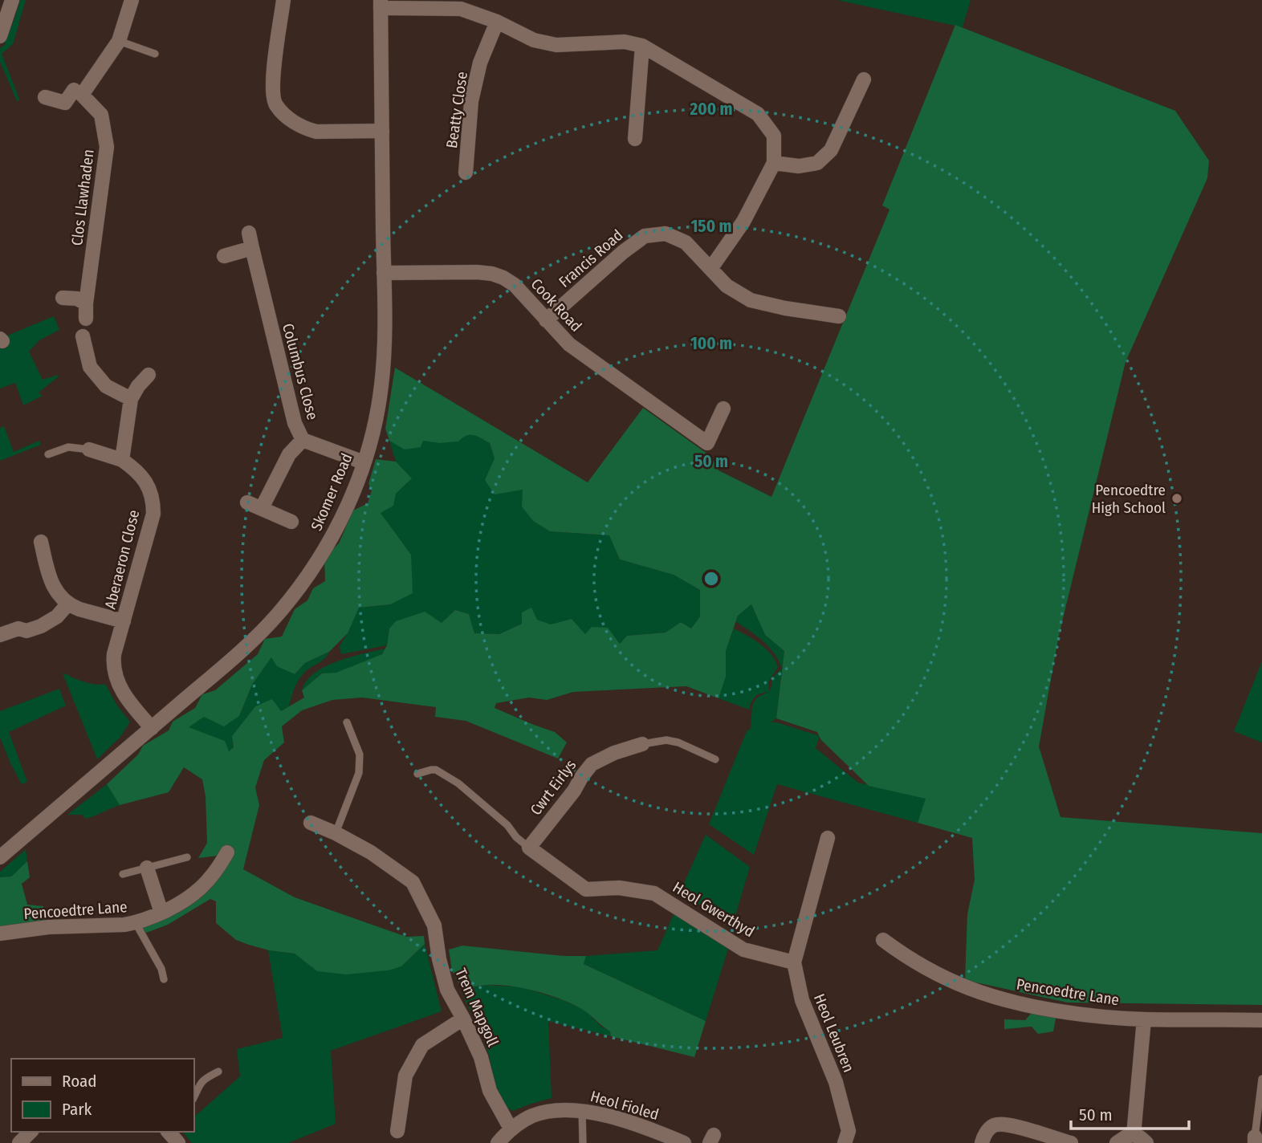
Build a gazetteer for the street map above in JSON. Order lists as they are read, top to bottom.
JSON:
{
  "streets": {
    "street": [
      "Beatty Close",
      "Clos Llawhaden",
      "Francis Road",
      "Cook Road",
      "Columbus Close",
      "Skomer Road",
      "Aberaeron Close",
      "Cwrt Eirlys",
      "Heol Gwerthyd",
      "Pencoedtre Lane",
      "Trem Mapgoll",
      "Heol Leubren",
      "Heol Fioled"
    ]
  },
  "crossings": [
    ["Francis Road", "Cook Road"],
    ["Cook Road", "Skomer Road"],
    ["Columbus Close", "Skomer Road"],
    ["Skomer Road", "Aberaeron Close"],
    ["Cwrt Eirlys", "Heol Gwerthyd"],
    ["Heol Gwerthyd", "Heol Leubren"],
    ["Trem Mapgoll", "Heol Fioled"]
  ],
  "places": ["Pencoedtre High School"],
  "legend": ["Road", "Park"],
  "scale_bar": "50 m",
  "rings": [
    "200 m",
    "150 m",
    "100 m",
    "50 m"
  ]
}
